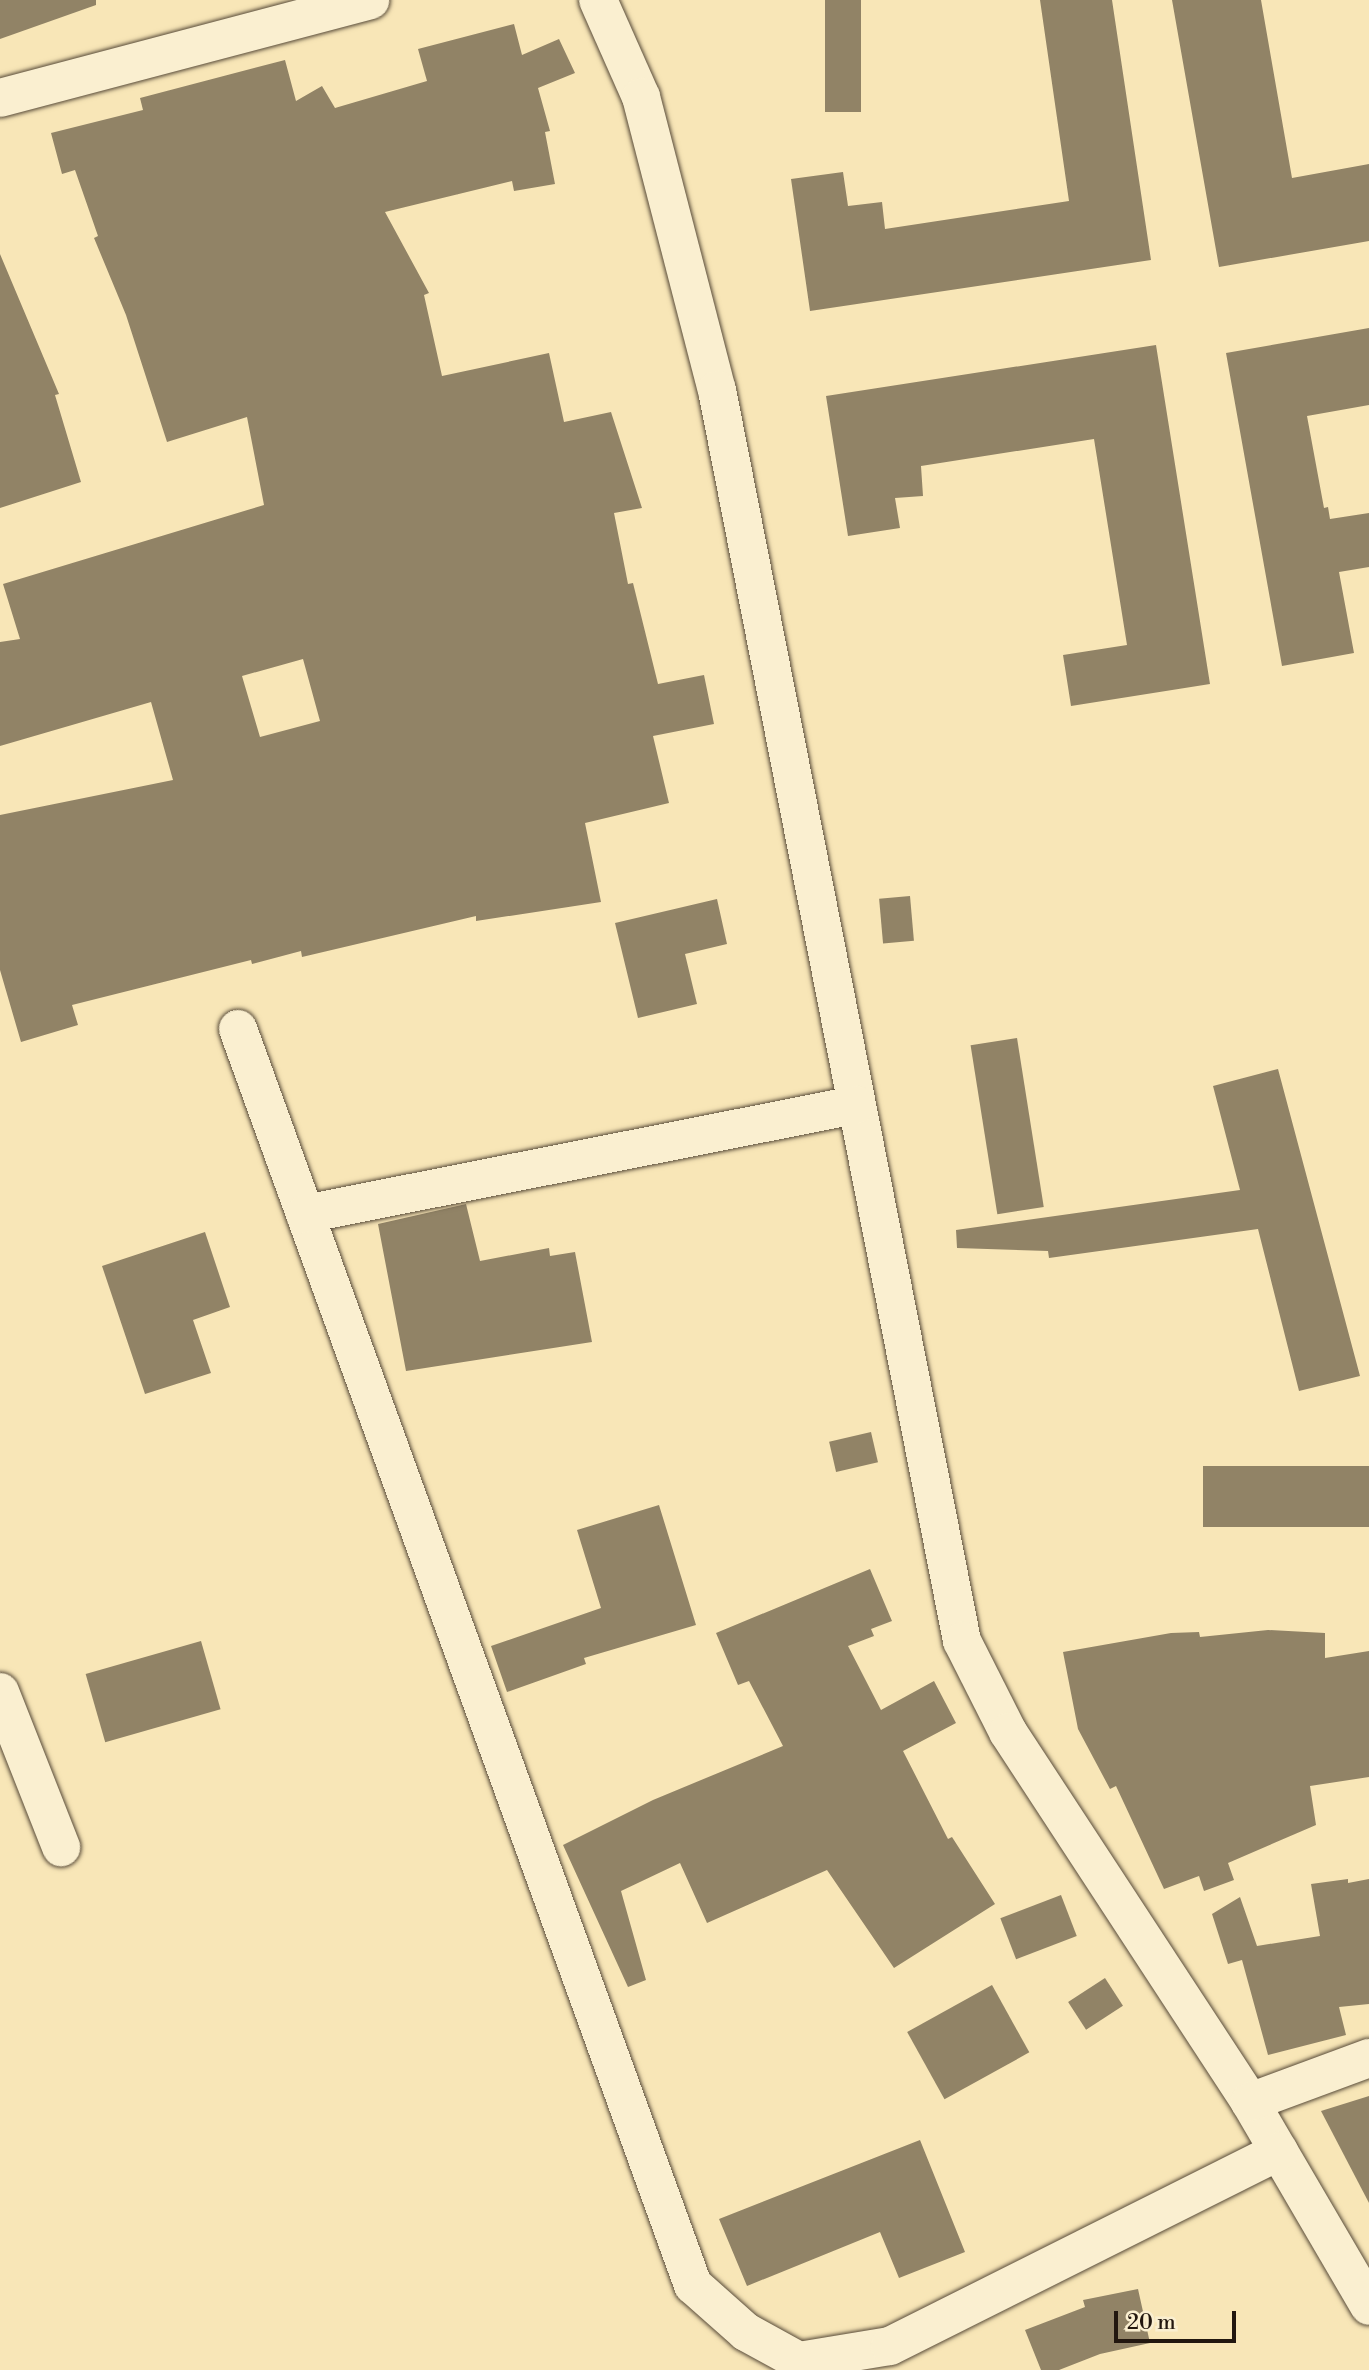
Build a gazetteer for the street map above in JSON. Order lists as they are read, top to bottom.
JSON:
{
  "scale_bar": "20 m"
}
